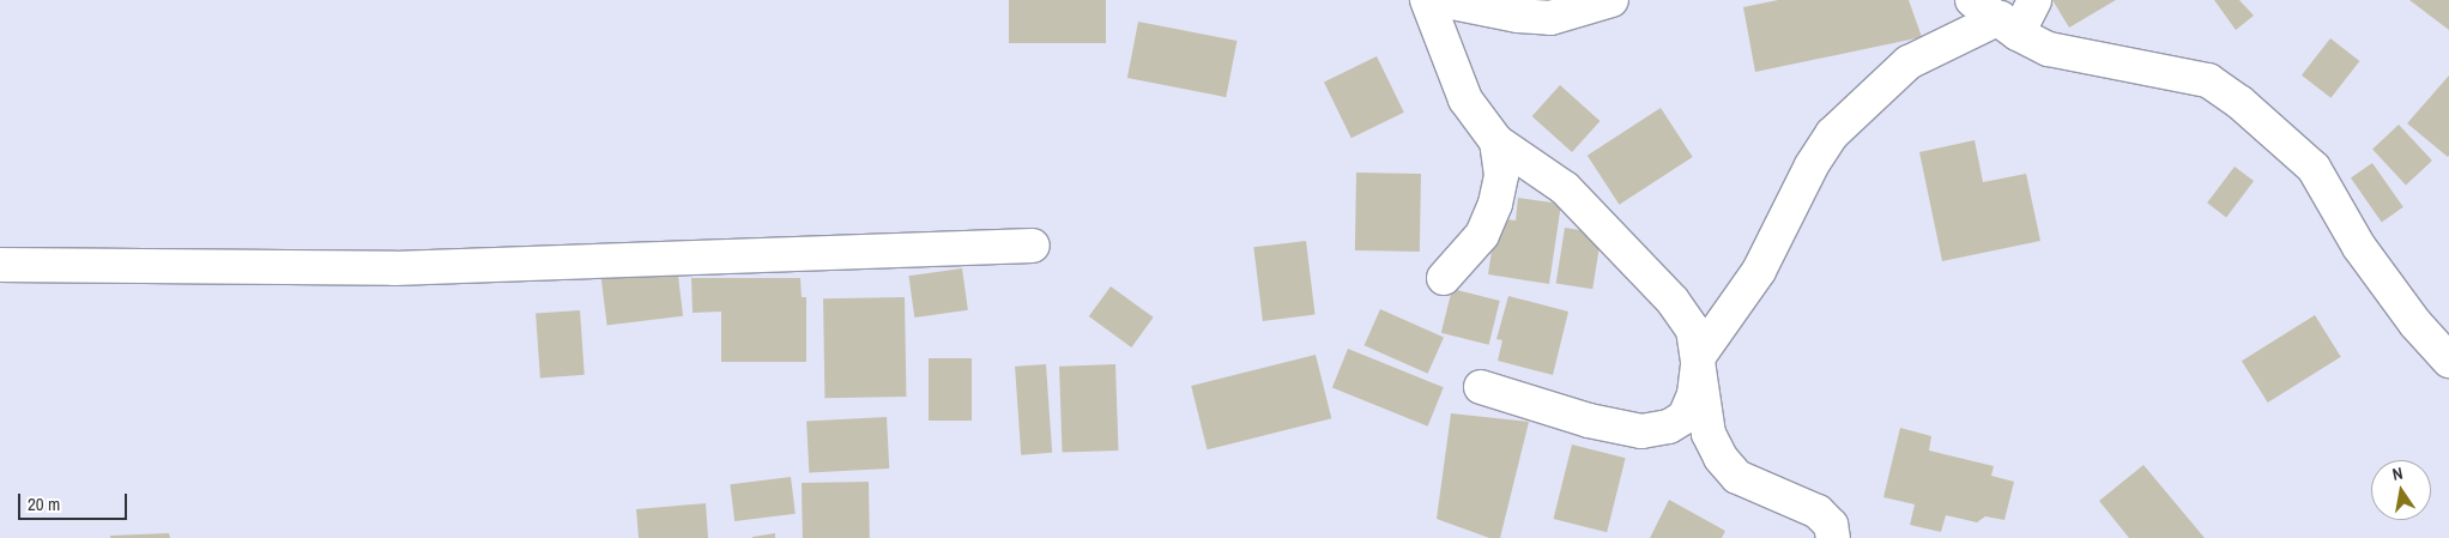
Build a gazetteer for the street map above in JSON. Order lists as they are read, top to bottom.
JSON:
{
  "scale_bar": "20 m",
  "north": "top"
}
